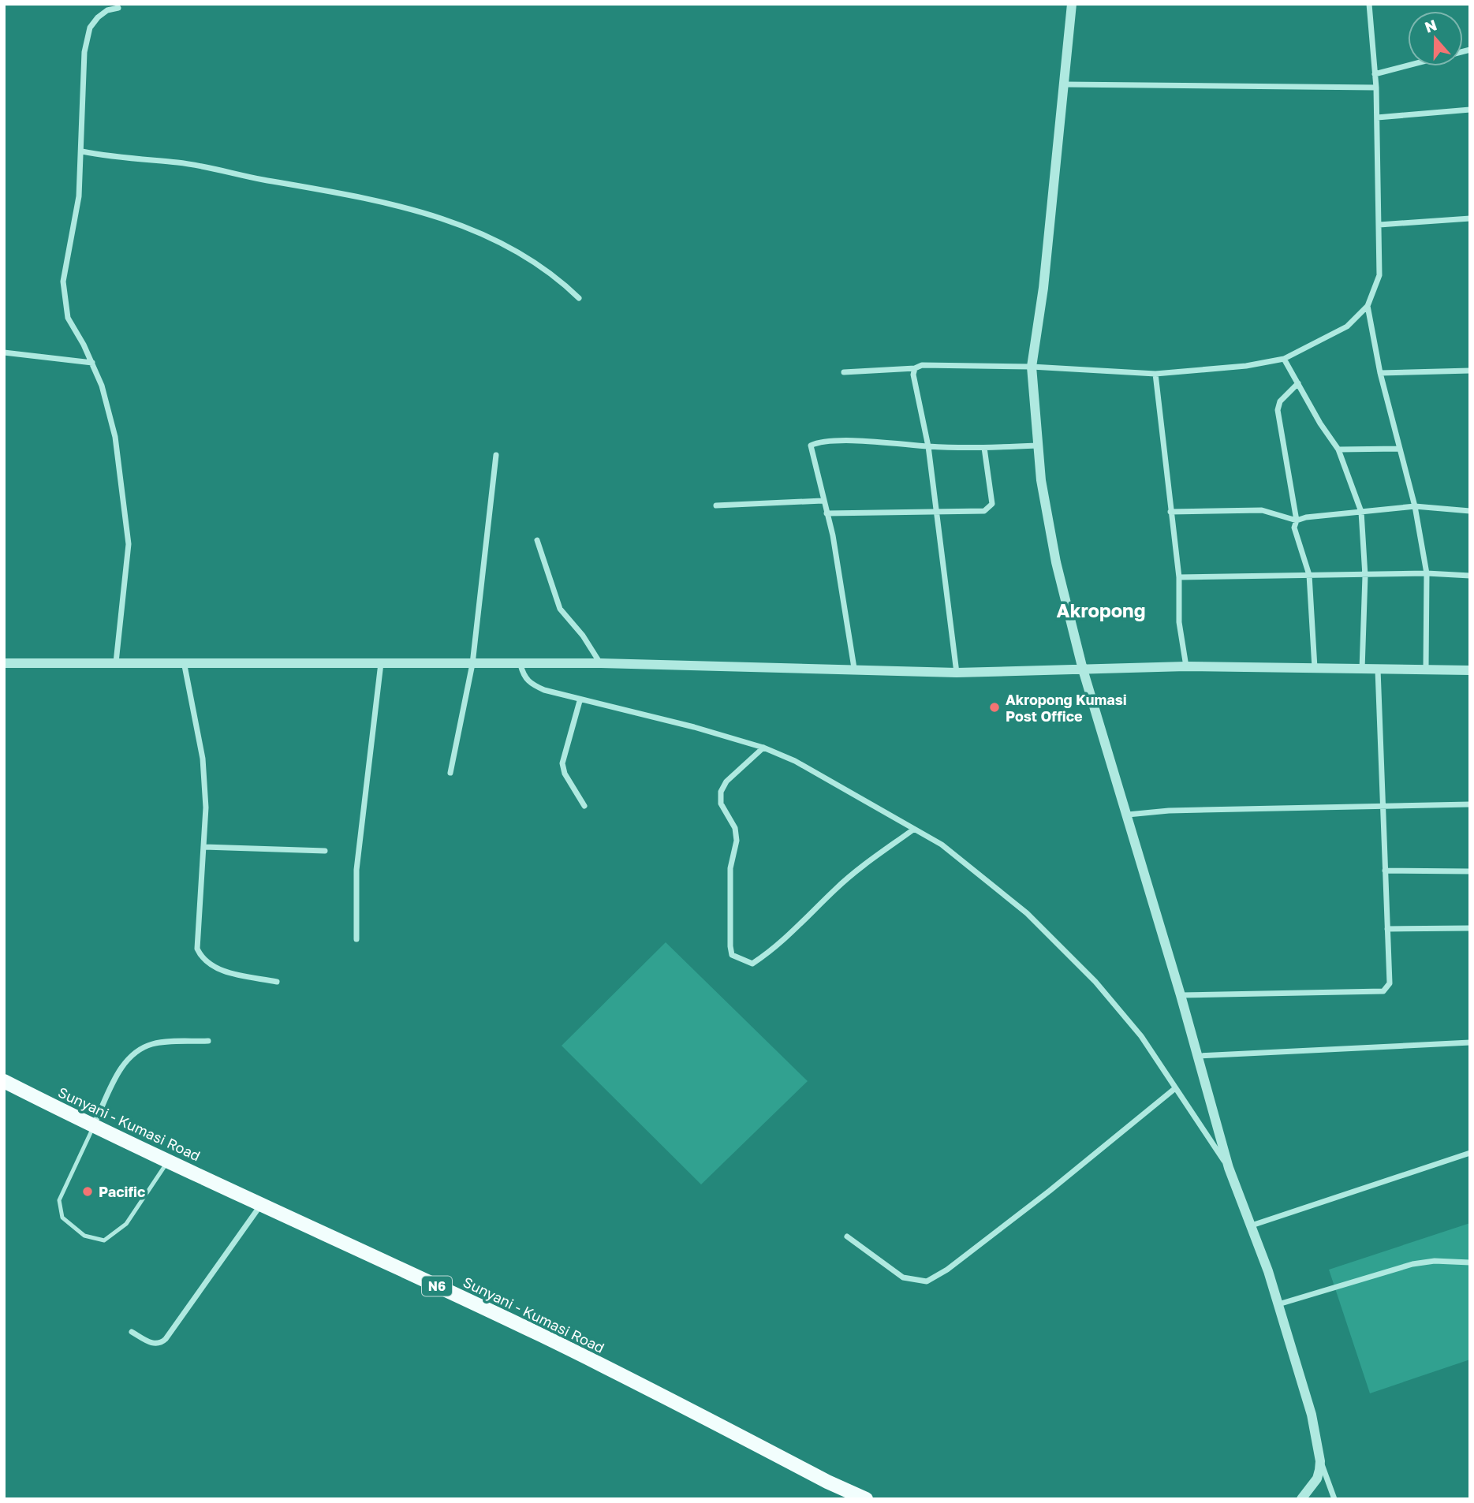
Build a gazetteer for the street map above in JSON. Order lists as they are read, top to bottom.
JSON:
{
  "streets": {
    "main road": ["Sunyani - Kumasi Road", "N6"]
  },
  "districts": ["Akropong"],
  "places": ["Akropong Kumasi Post Office", "Pacific"],
  "north": "top"
}
